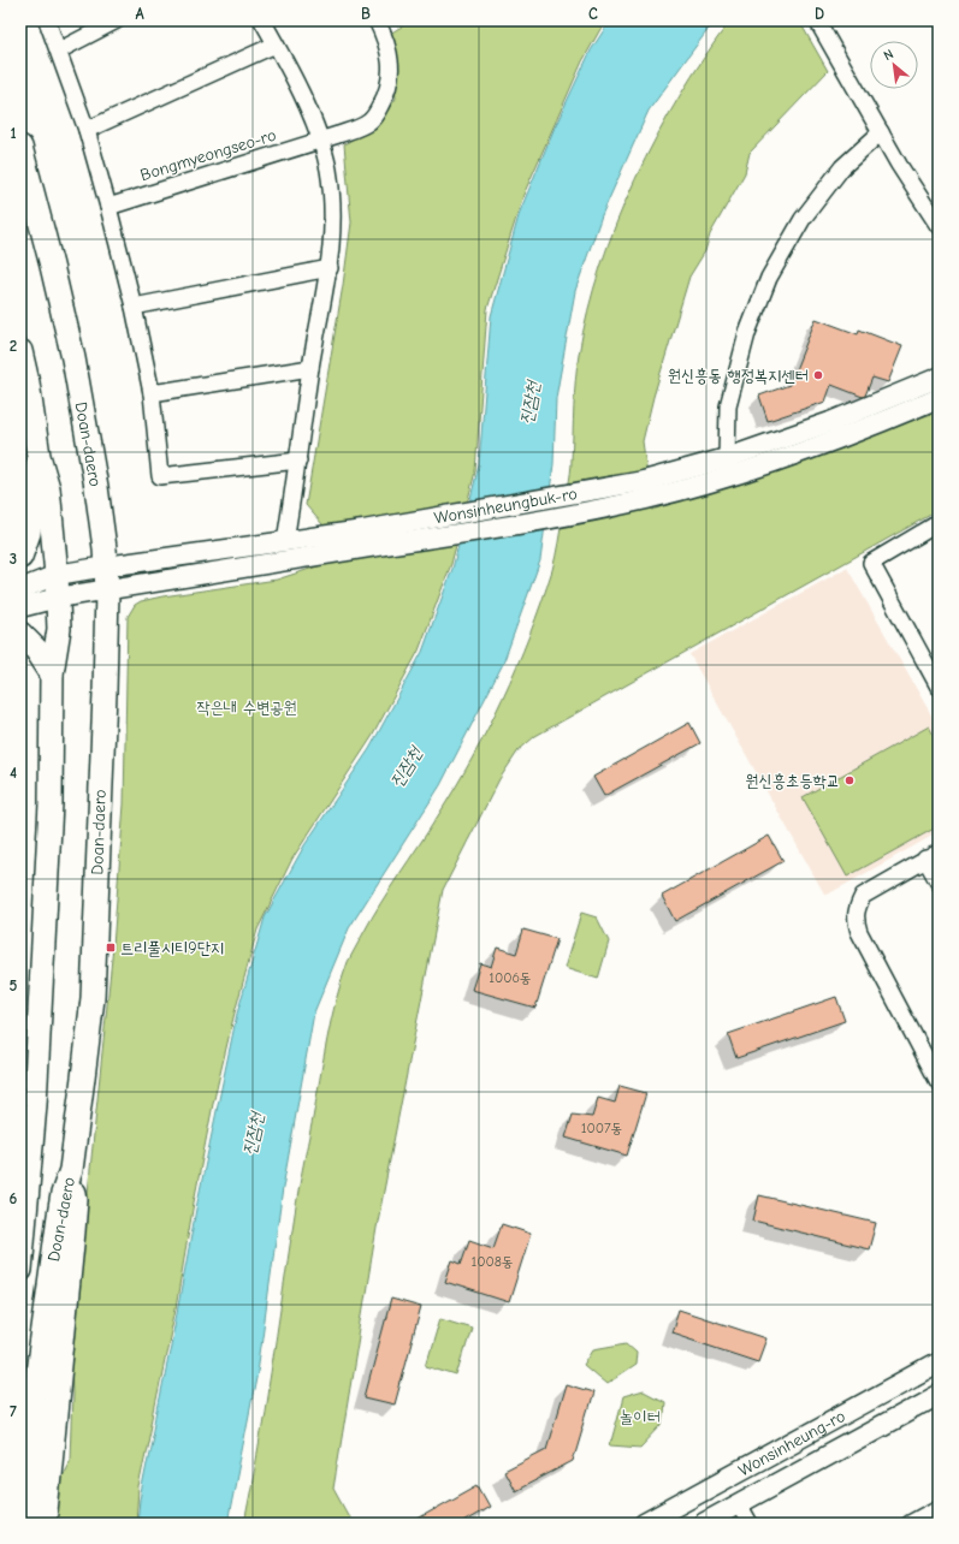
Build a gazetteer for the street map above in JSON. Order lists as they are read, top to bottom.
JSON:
{
  "streets": {
    "main road": ["Doan-daero"],
    "street": ["Bongmyeongseo-ro", "Wonsinheungbuk-ro", "Wonsinheung-ro"]
  },
  "crossings": [
    ["Doan-daero", "Wonsinheungbuk-ro"]
  ],
  "water": ["진잠천"],
  "parks": ["작은내 수변공원", "놀이터"],
  "places": {
    "other": ["원신흥동 행정복지센터", "원신흥초등학교"],
    "transit": ["트리풀시티9단지"]
  },
  "house_numbers": ["1006동", "1007동", "1008동"],
  "north": "top left",
  "grid": {
    "columns": [
      "A",
      "B",
      "C",
      "D"
    ],
    "rows": [
      "1",
      "2",
      "3",
      "4",
      "5",
      "6",
      "7"
    ]
  }
}
